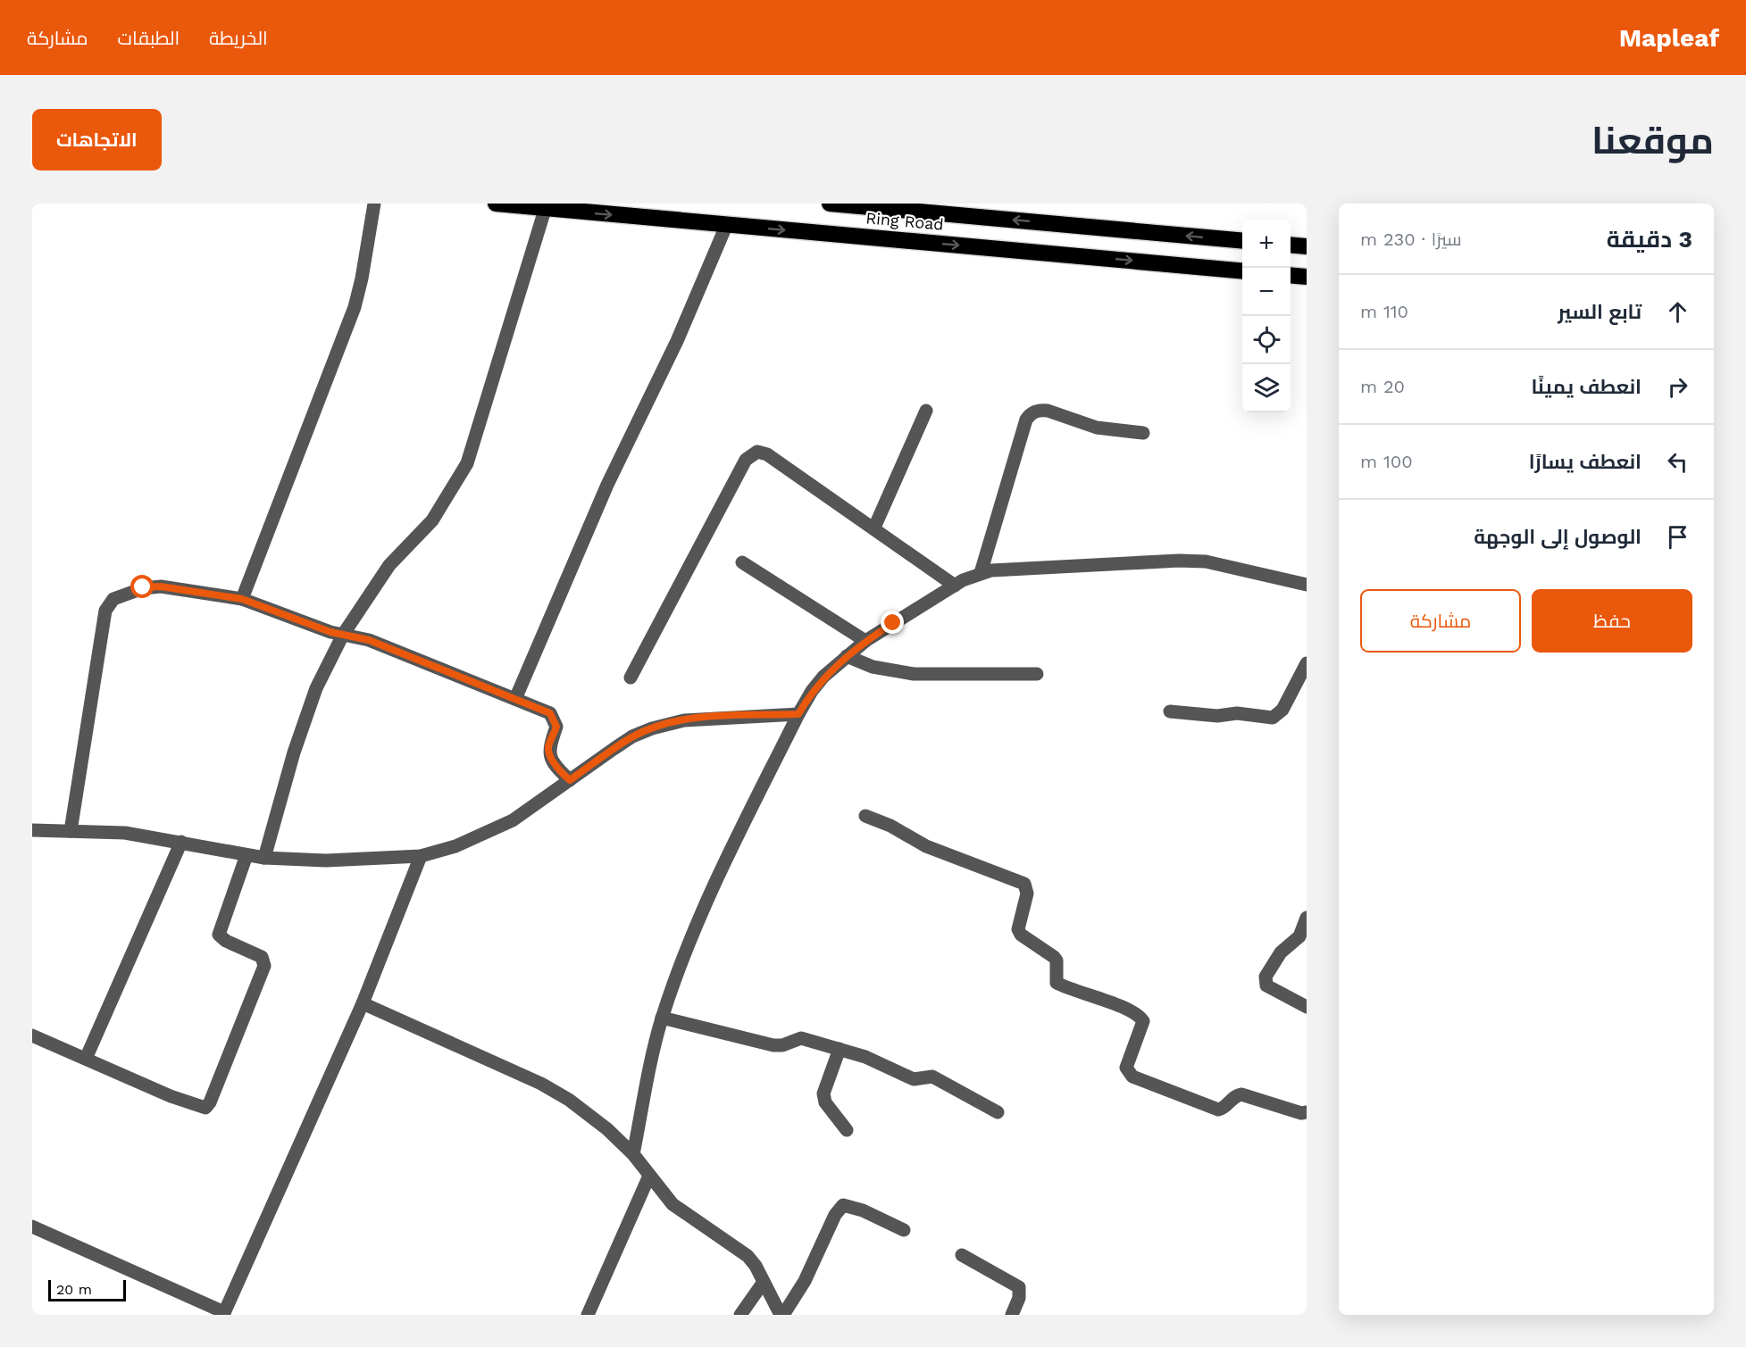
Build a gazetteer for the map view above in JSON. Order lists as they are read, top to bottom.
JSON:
{
  "streets": {
    "highway": ["Ring Road"]
  },
  "scale_bar": "20 m",
  "page": {
    "header": "Mapleaf",
    "nav": ["الخريطة", "الطبقات", "مشاركة"],
    "title": "موقعنا",
    "buttons": [
      "الاتجاهات",
      ["حفظ", "مشاركة"]
    ],
    "heading": ["3 دقيقة", "سيرًا · 230 m"],
    "map_buttons": ["+", "−"],
    "list": [
      ["تابع السير", "110 m"],
      ["انعطف يمينًا", "20 m"],
      ["انعطف يسارًا", "100 m"],
      "الوصول إلى الوجهة"
    ],
    "scale": "20 m"
  }
}
